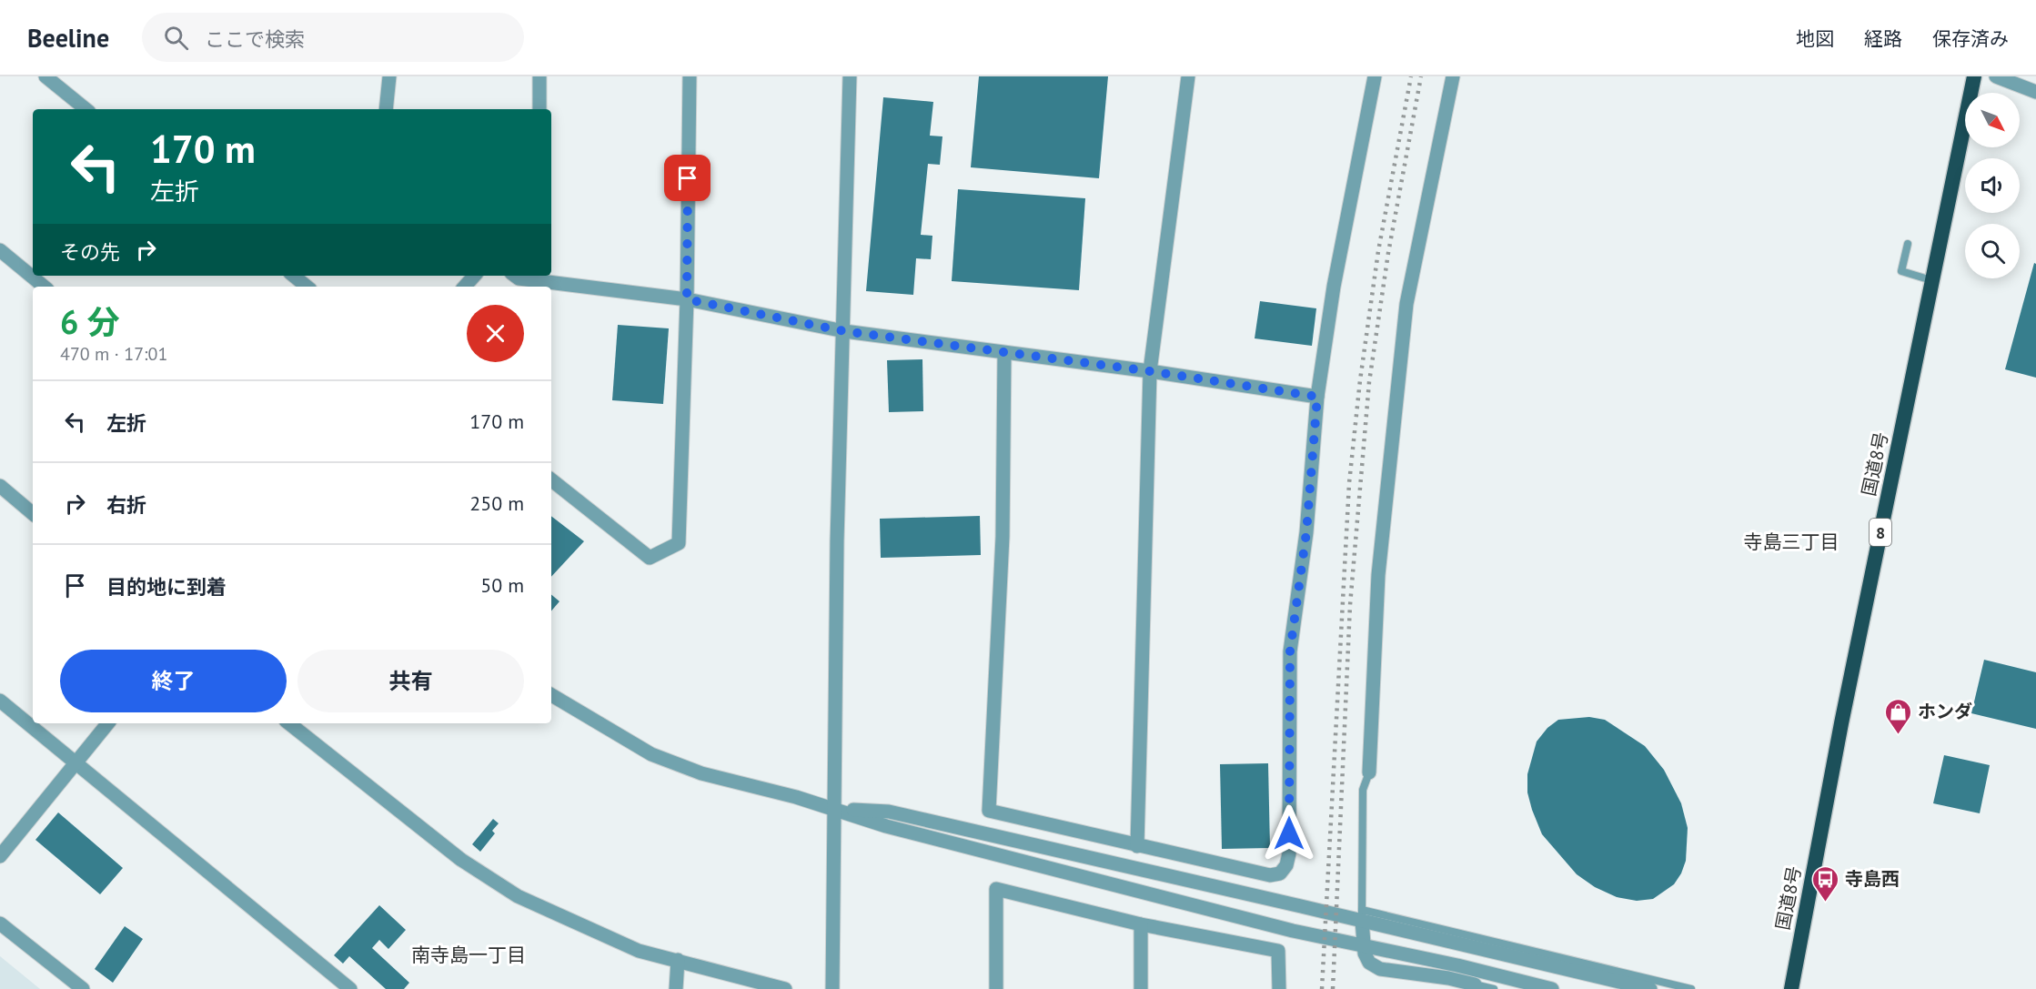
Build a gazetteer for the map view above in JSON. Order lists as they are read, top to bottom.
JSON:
{
  "streets": {
    "highway": ["国道8号", "8"]
  },
  "districts": ["寺島三丁目", "南寺島一丁目"],
  "places": {
    "shop": ["ホンダ"],
    "bus stop": ["寺島西"]
  },
  "north": "bottom right",
  "page": {
    "header": "Beeline",
    "search": "ここで検索",
    "nav": ["地図", "経路", "保存済み"],
    "turn": ["170 m", "左折"],
    "then": "その先",
    "heading": ["6 分", "470 m · 17:01"],
    "list": [
      {
        "name": "左折",
        "value": "170 m"
      },
      {
        "name": "右折",
        "value": "250 m"
      },
      {
        "name": "目的地に到着",
        "value": "50 m"
      }
    ],
    "buttons": ["終了", "共有"]
  }
}
